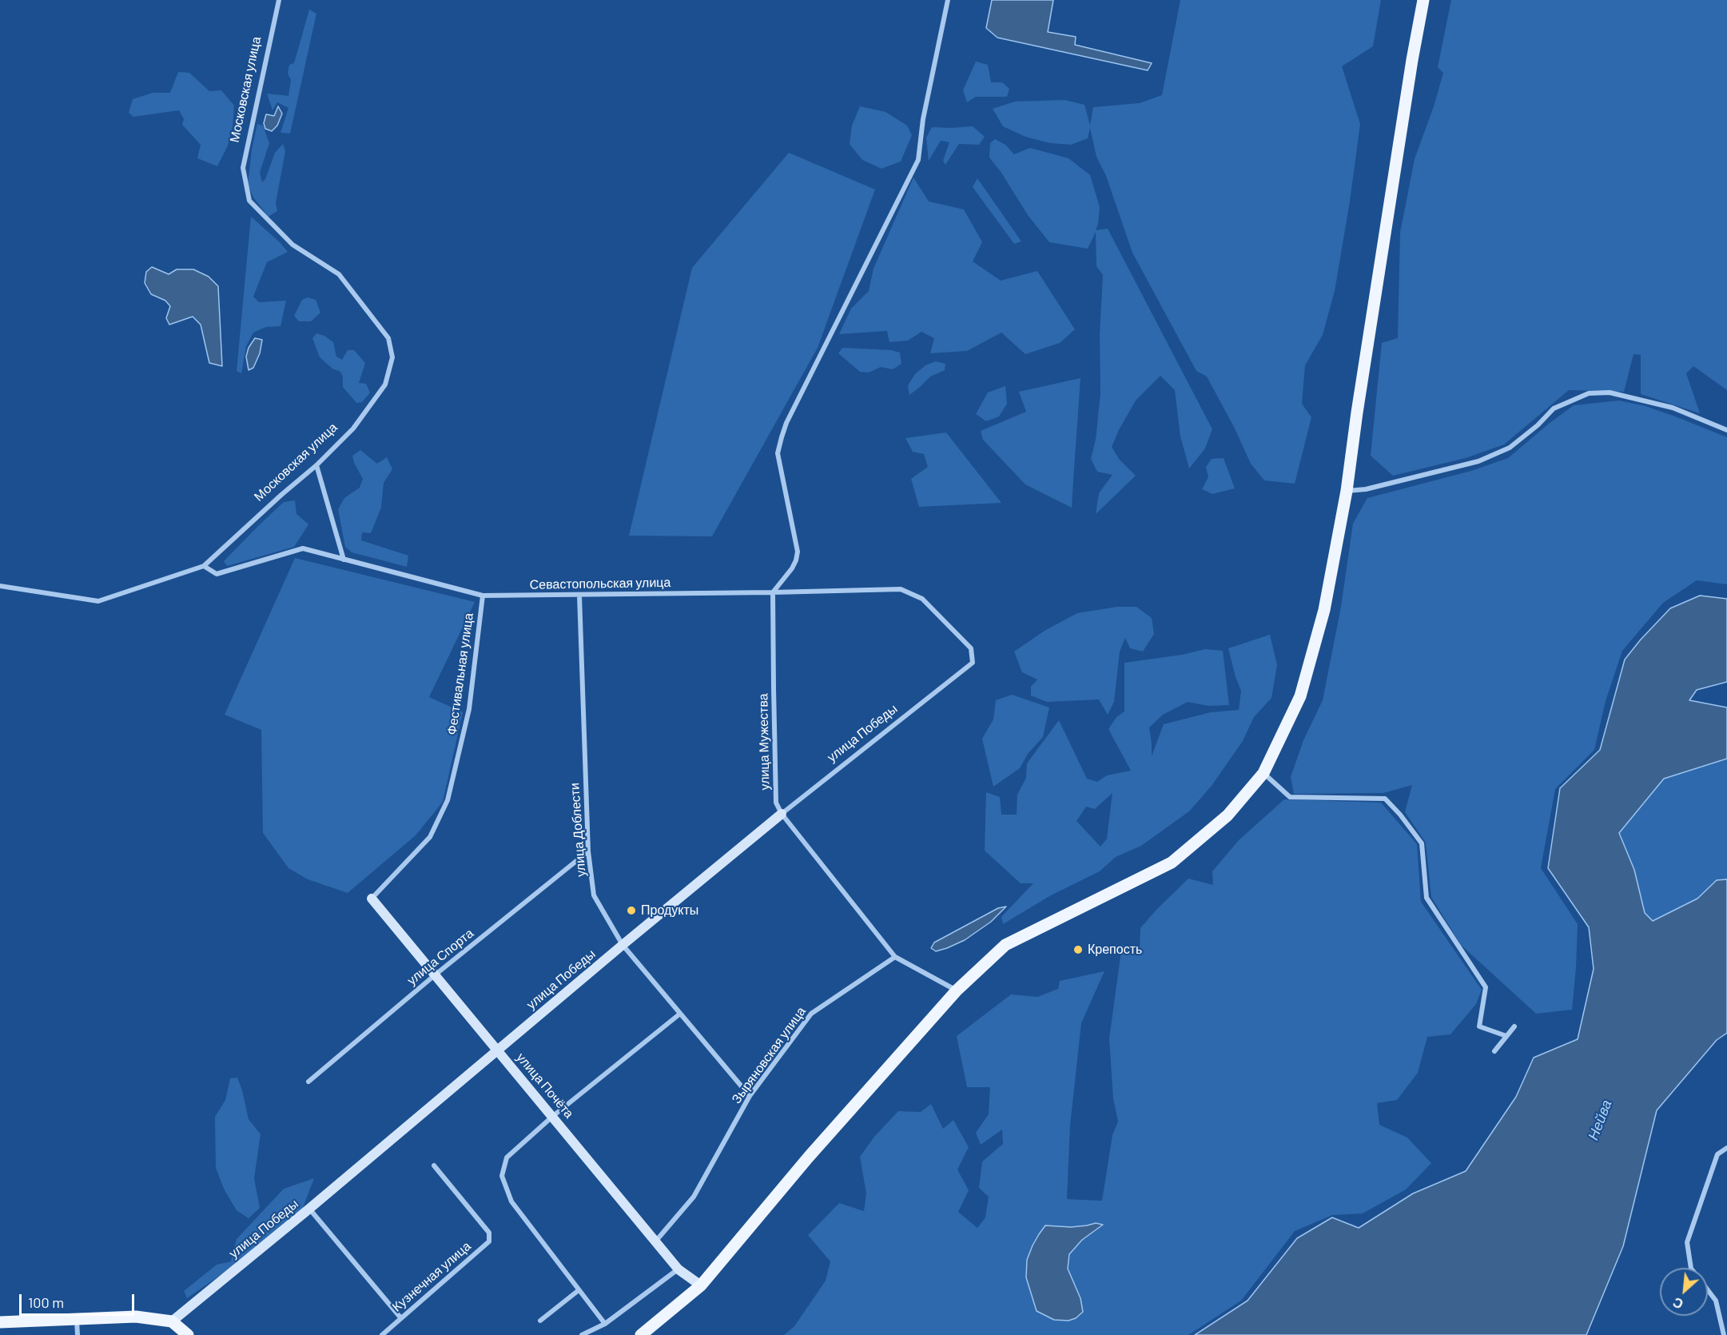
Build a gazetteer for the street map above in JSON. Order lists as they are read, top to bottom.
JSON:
{
  "streets": {
    "street": [
      "Московская улица",
      "Севастопольская улица",
      "Фестивальная улица",
      "улица Победы",
      "улица Мужества",
      "улица Доблести",
      "улица Спорта",
      "Зыряновская улица",
      "улица Почёта",
      "Кузнечная улица"
    ]
  },
  "crossings": [
    ["Московская улица", "Севастопольская улица"],
    ["Севастопольская улица", "Фестивальная улица"],
    ["Севастопольская улица", "улица Победы"],
    ["Севастопольская улица", "улица Мужества"],
    ["Севастопольская улица", "улица Доблести"],
    ["Фестивальная улица", "улица Почёта"],
    ["улица Победы", "улица Мужества"],
    ["улица Победы", "улица Доблести"],
    ["улица Победы", "улица Почёта"],
    ["улица Мужества", "Зыряновская улица"],
    ["улица Доблести", "улица Спорта"],
    ["улица Доблести", "Зыряновская улица"],
    ["улица Спорта", "улица Почёта"],
    ["Зыряновская улица", "улица Почёта"]
  ],
  "water": ["Нейва"],
  "places": ["Продукты", "Крепость"],
  "scale_bar": "100 m",
  "north": "bottom left"
}
